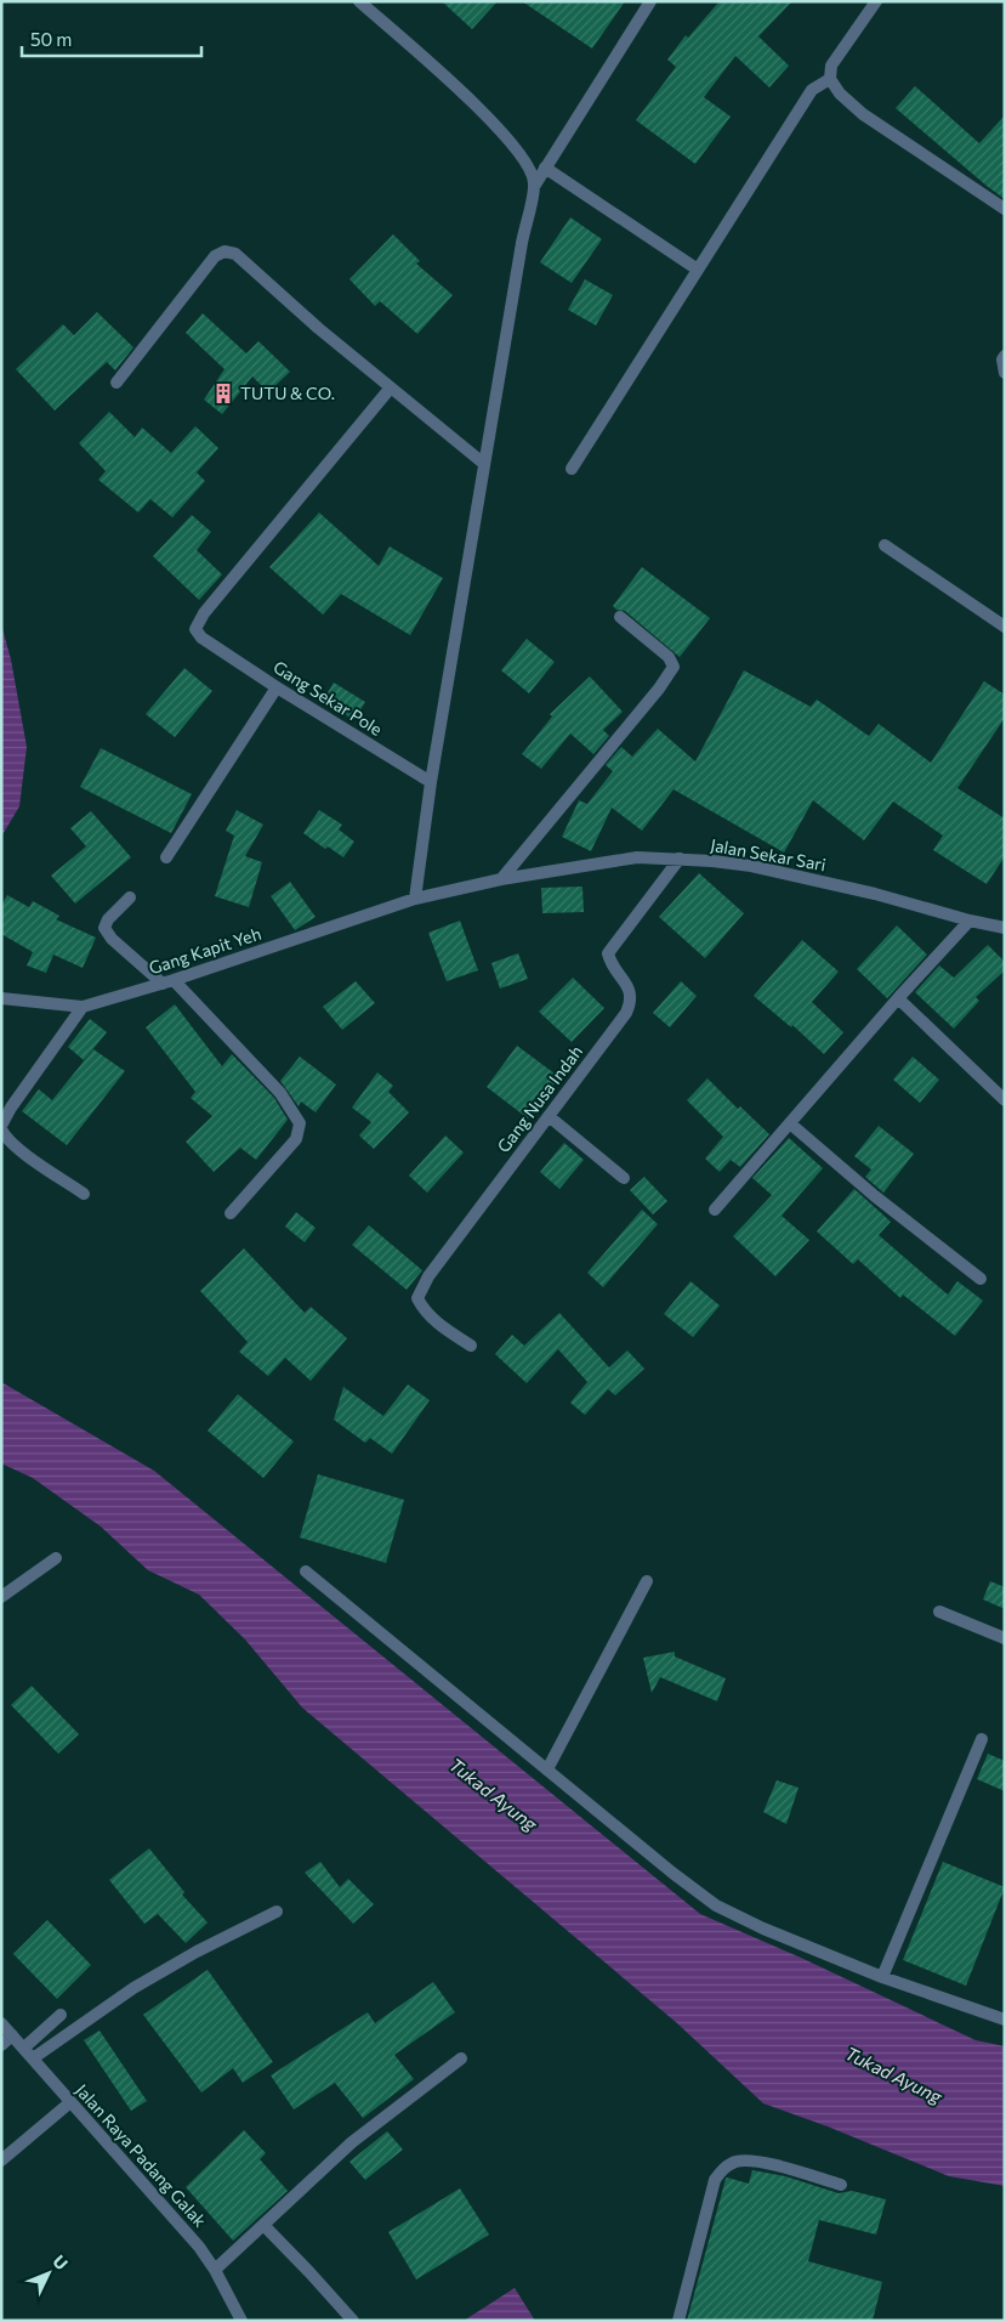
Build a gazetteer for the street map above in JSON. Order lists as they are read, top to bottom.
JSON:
{
  "streets": {
    "street": [
      "Gang Sekar Pole",
      "Jalan Sekar Sari",
      "Gang Kapit Yeh",
      "Gang Nusa Indah",
      "Jalan Raya Padang Galak"
    ]
  },
  "crossings": [
    ["Jalan Sekar Sari", "Gang Kapit Yeh"],
    ["Jalan Sekar Sari", "Gang Nusa Indah"]
  ],
  "water": ["Tukad Ayung"],
  "places": {
    "building": ["TUTU & CO."]
  },
  "scale_bar": "50 m",
  "north": "top right"
}
